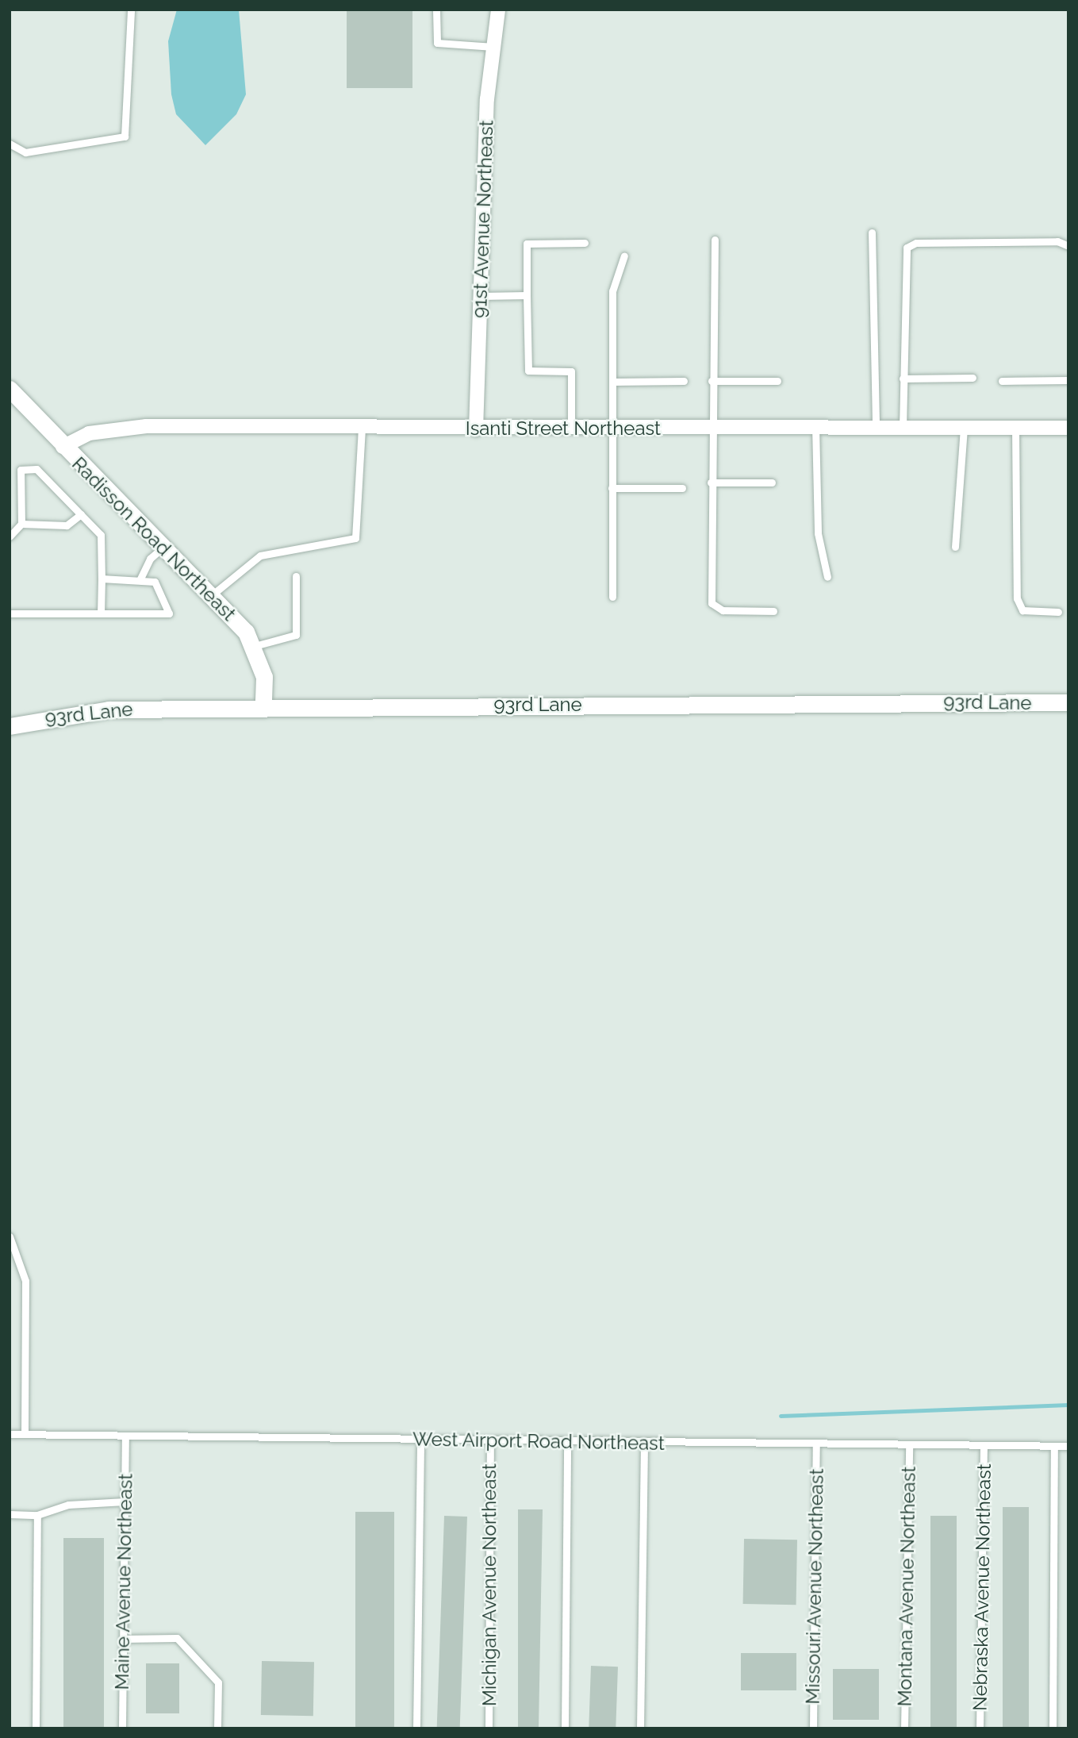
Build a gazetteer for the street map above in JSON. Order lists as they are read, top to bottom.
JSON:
{
  "streets": {
    "street": [
      "91st Avenue Northeast",
      "Isanti Street Northeast",
      "Radisson Road Northeast",
      "93rd Lane"
    ],
    "lane": [
      "West Airport Road Northeast",
      "Maine Avenue Northeast",
      "Michigan Avenue Northeast",
      "Missouri Avenue Northeast",
      "Montana Avenue Northeast",
      "Nebraska Avenue Northeast"
    ]
  },
  "crossings": [
    ["91st Avenue Northeast", "Isanti Street Northeast"],
    ["Isanti Street Northeast", "Radisson Road Northeast"],
    ["Radisson Road Northeast", "93rd Lane"],
    ["West Airport Road Northeast", "Maine Avenue Northeast"],
    ["West Airport Road Northeast", "Michigan Avenue Northeast"],
    ["West Airport Road Northeast", "Missouri Avenue Northeast"],
    ["West Airport Road Northeast", "Montana Avenue Northeast"],
    ["West Airport Road Northeast", "Nebraska Avenue Northeast"]
  ]
}
